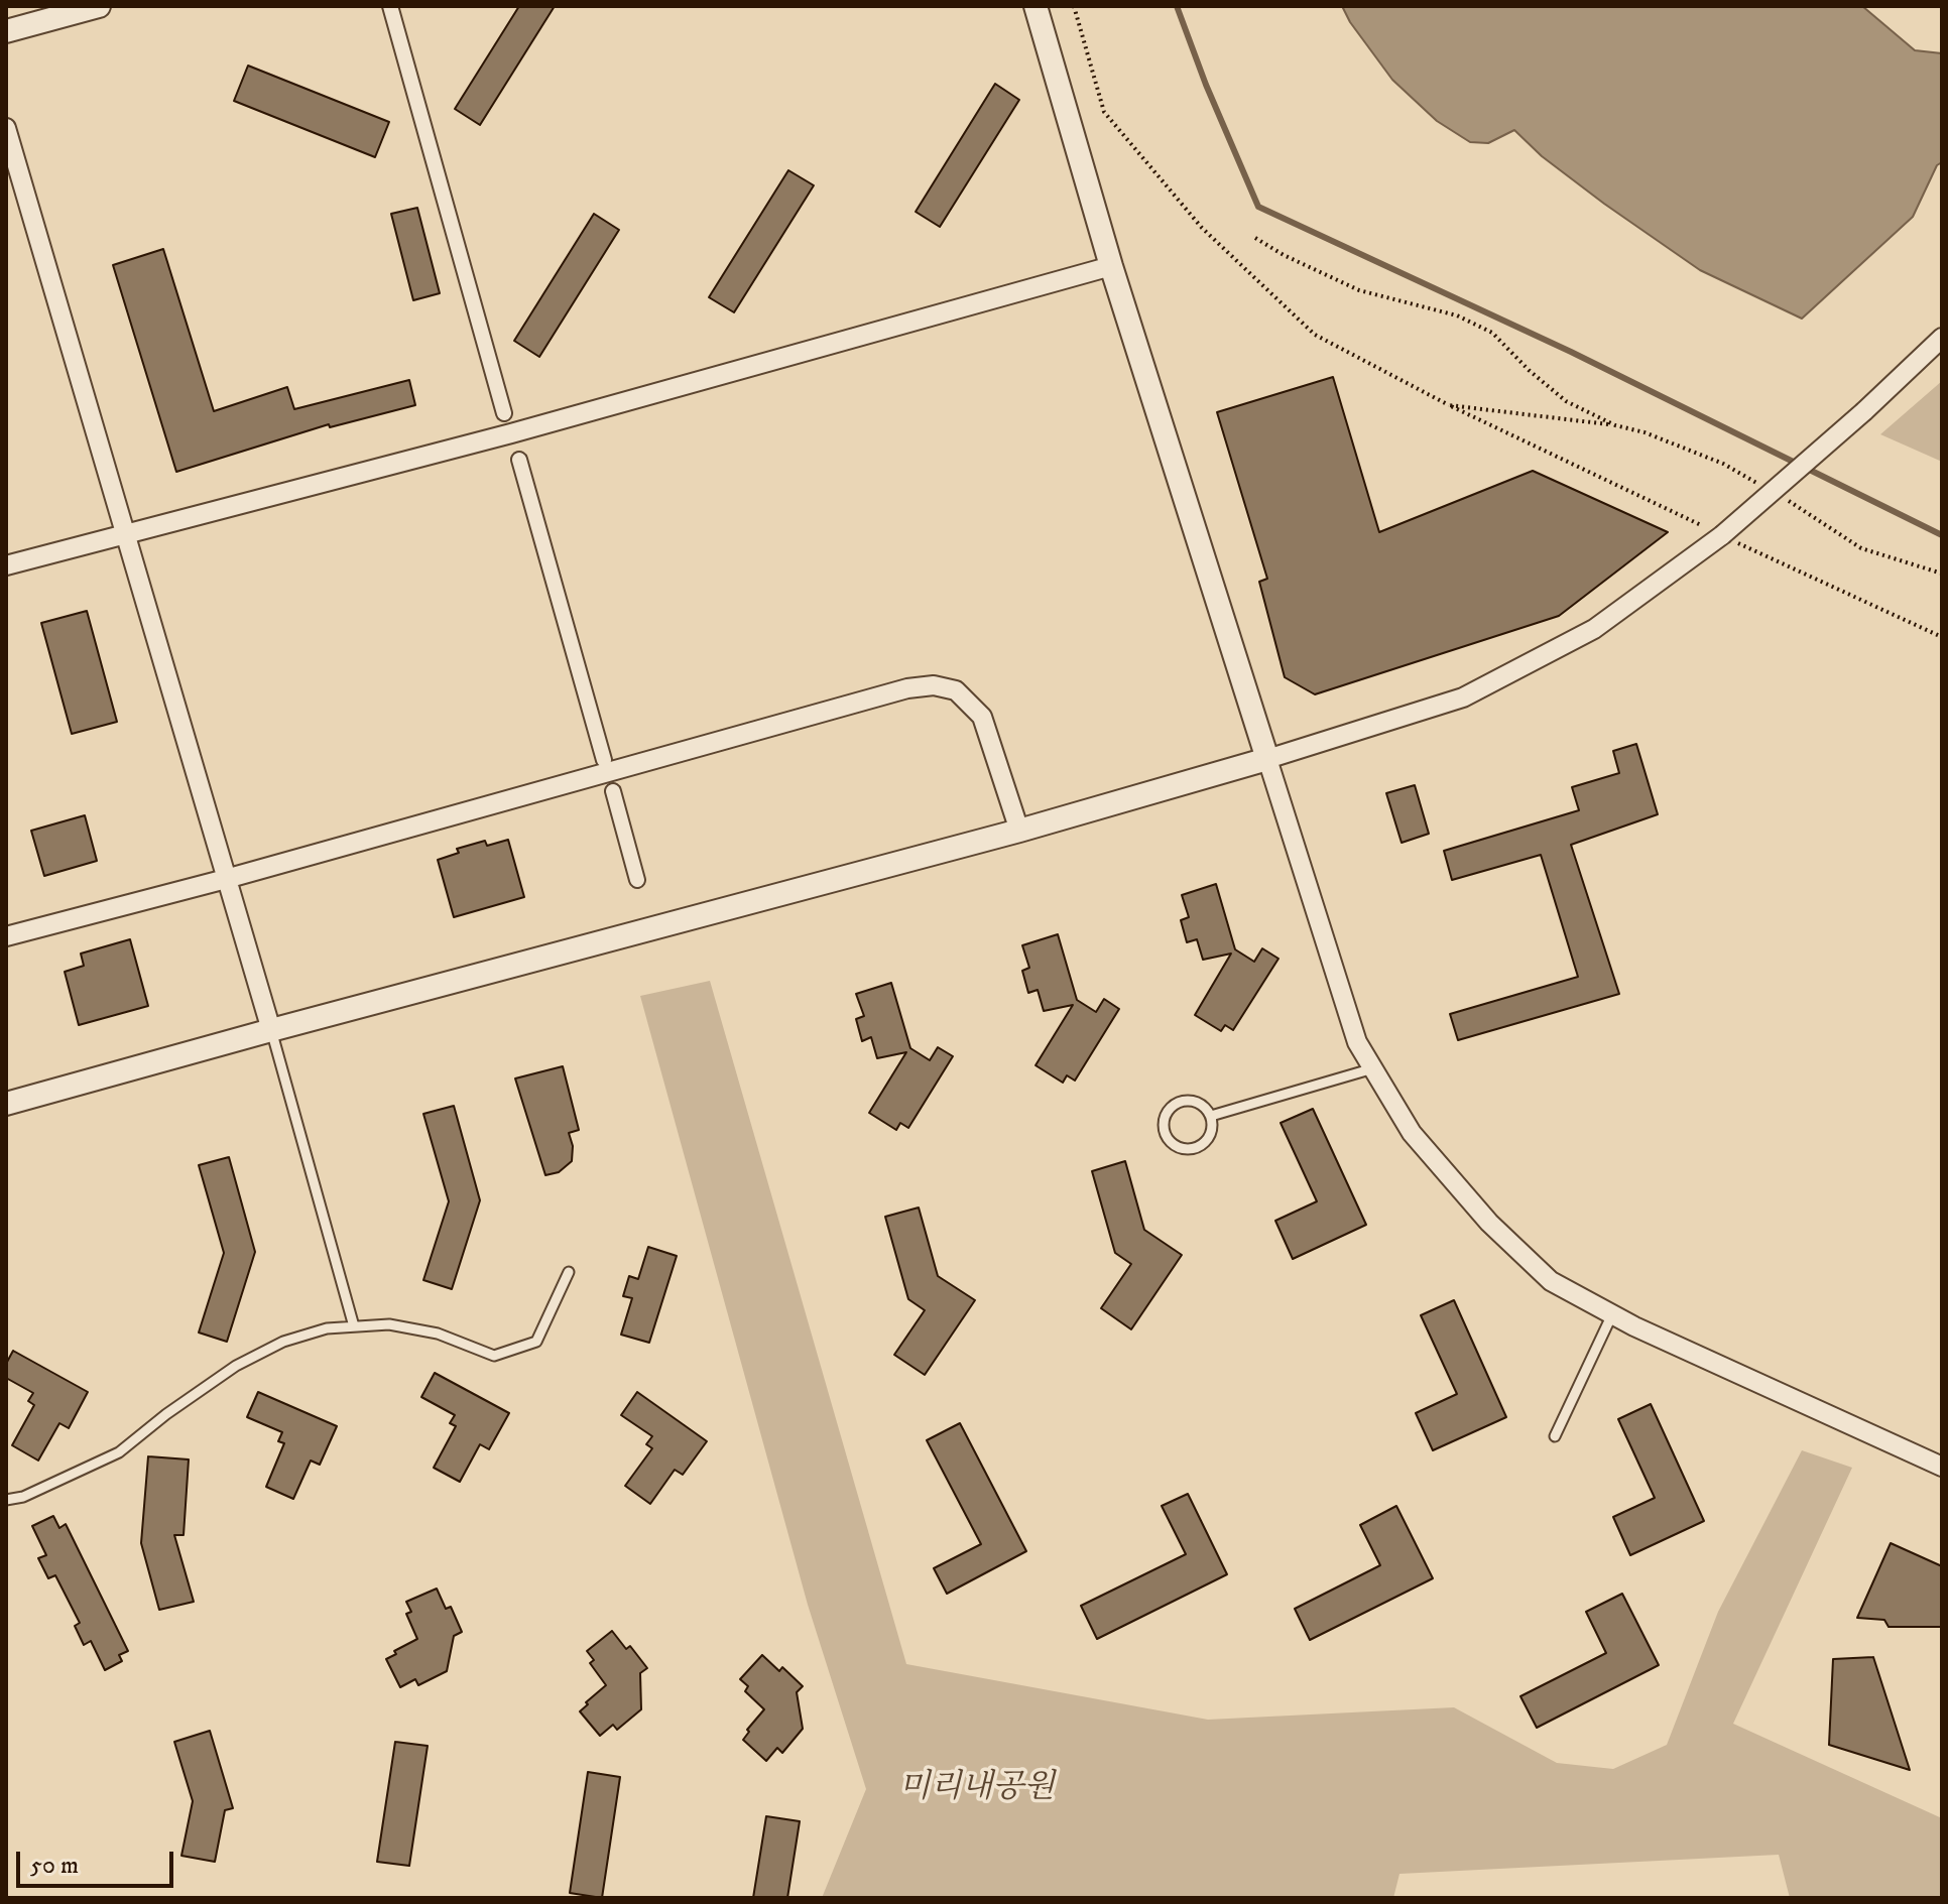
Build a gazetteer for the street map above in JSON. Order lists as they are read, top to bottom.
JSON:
{
  "parks": ["미리내공원"],
  "scale_bar": "50 m"
}
